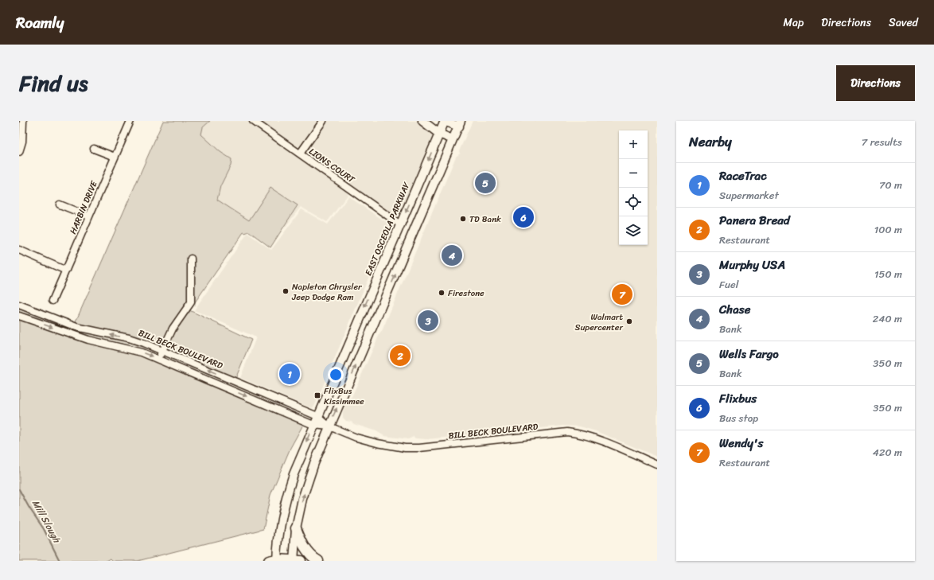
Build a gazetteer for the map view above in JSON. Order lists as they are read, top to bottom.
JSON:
{
  "streets": {
    "main road": ["EAST OSCEOLA PARKWAY"],
    "street": ["LIONS COURT", "HARBIN DRIVE", "BILL BECK BOULEVARD"]
  },
  "crossings": [
    ["LIONS COURT", "EAST OSCEOLA PARKWAY"],
    ["EAST OSCEOLA PARKWAY", "BILL BECK BOULEVARD"]
  ],
  "water": ["Mill Slough"],
  "places": {
    "other": [
      "TD Bank",
      "Napleton Chrysler Jeep Dodge Ram",
      "Firestone",
      "Walmart Supercenter"
    ],
    "transit": ["FlixBus Kissimmee"]
  },
  "page": {
    "header": "Roamly",
    "nav": ["Map", "Directions", "Saved"],
    "title": "Find us",
    "buttons": "Directions",
    "heading": ["Nearby", "7 results"],
    "map_buttons": ["+", "−"],
    "list": [
      {
        "mark": "1",
        "name": "RaceTrac",
        "note": "Supermarket",
        "value": "70 m"
      },
      {
        "mark": "2",
        "name": "Panera Bread",
        "note": "Restaurant",
        "value": "100 m"
      },
      {
        "mark": "3",
        "name": "Murphy USA",
        "note": "Fuel",
        "value": "150 m"
      },
      {
        "mark": "4",
        "name": "Chase",
        "note": "Bank",
        "value": "240 m"
      },
      {
        "mark": "5",
        "name": "Wells Fargo",
        "note": "Bank",
        "value": "350 m"
      },
      {
        "mark": "6",
        "name": "Flixbus",
        "note": "Bus stop",
        "value": "350 m"
      },
      {
        "mark": "7",
        "name": "Wendy's",
        "note": "Restaurant",
        "value": "420 m"
      }
    ],
    "pins": [
      "5",
      "6",
      "4",
      "7",
      "3",
      "2",
      "1"
    ]
  }
}
